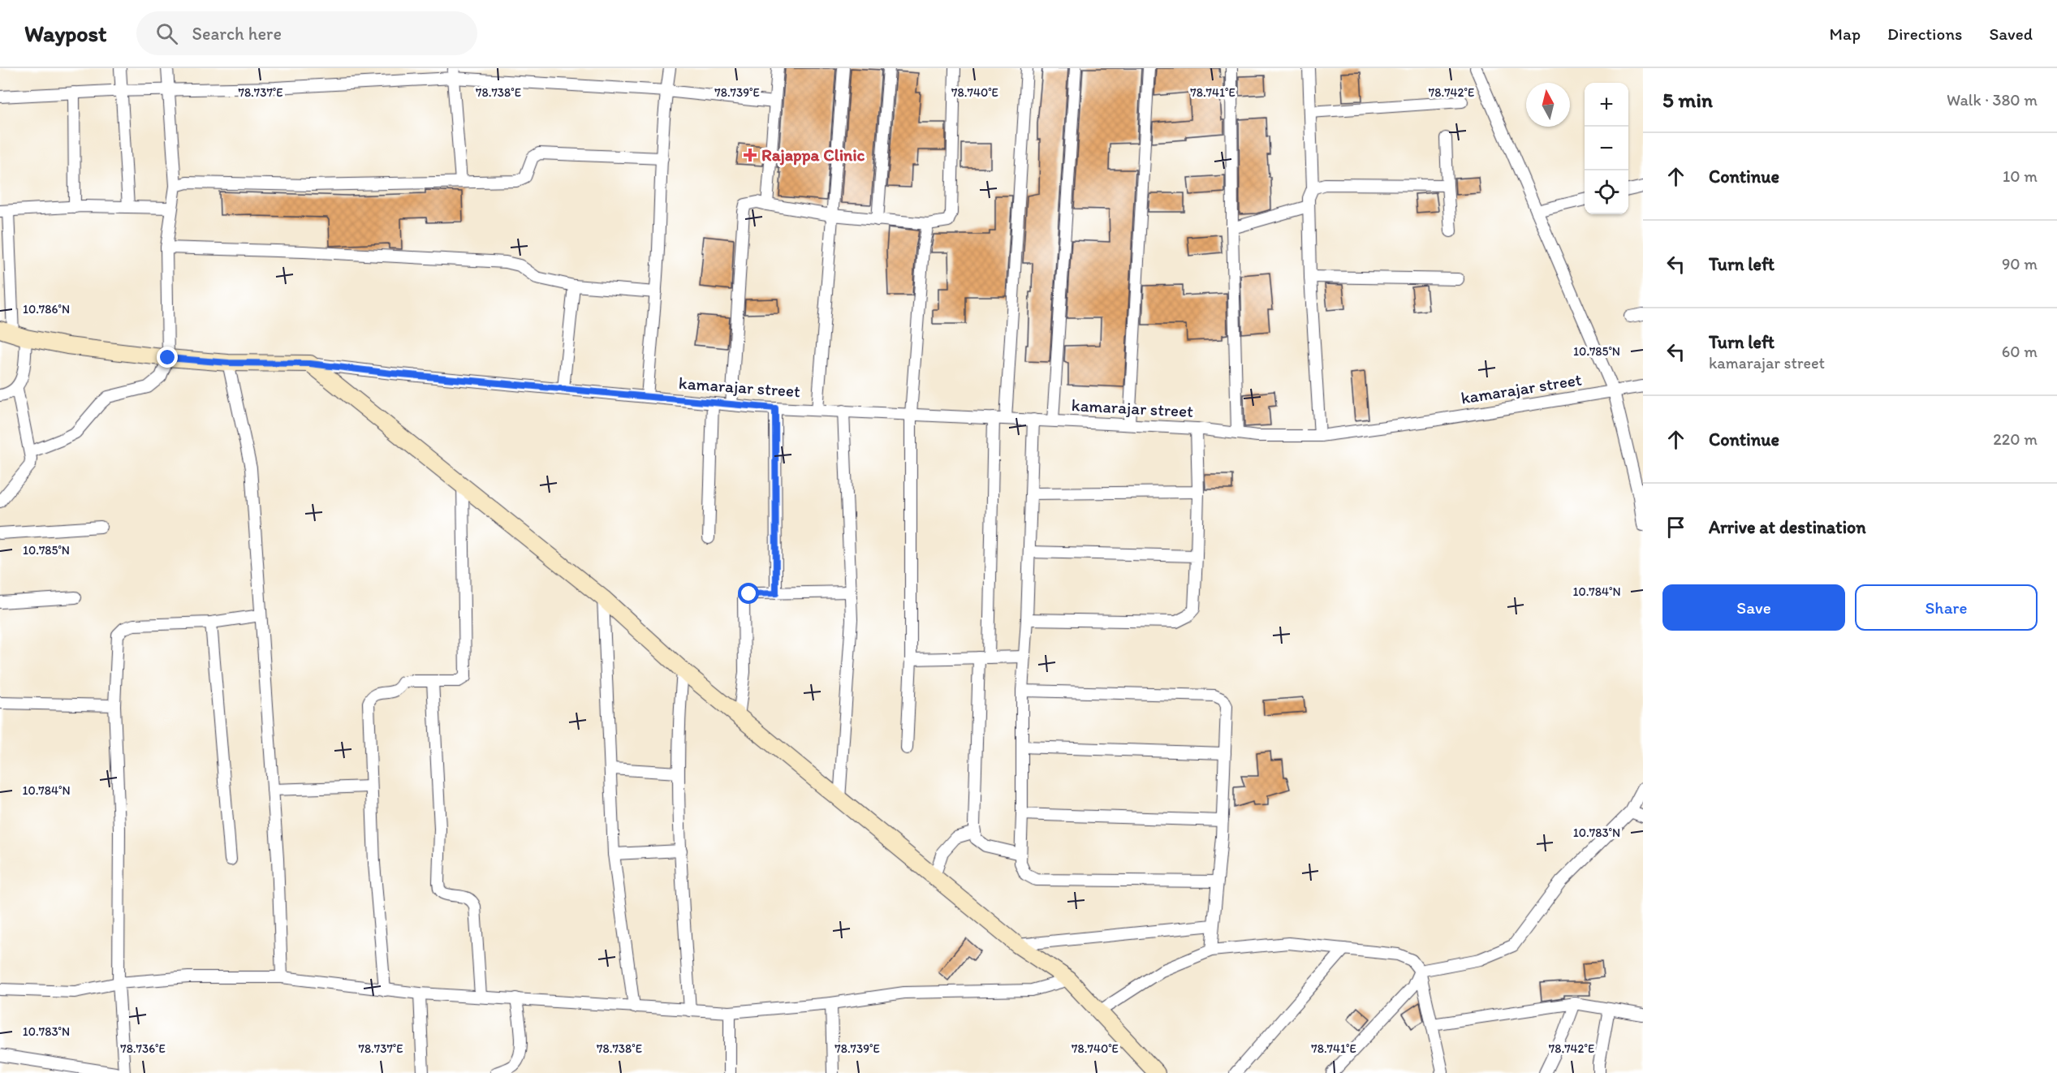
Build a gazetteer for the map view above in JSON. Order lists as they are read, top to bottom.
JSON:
{
  "streets": {
    "street": ["kamarajar street"]
  },
  "places": {
    "health": ["Rajappa Clinic"]
  },
  "north": "top",
  "page": {
    "header": "Waypost",
    "search": "Search here",
    "nav": ["Map", "Directions", "Saved"],
    "heading": ["5 min", "Walk · 380 m"],
    "map_buttons": ["+", "−"],
    "list": [
      ["Continue", "10 m"],
      ["Turn left", "90 m"],
      ["Turn left", "kamarajar street", "60 m"],
      ["Continue", "220 m"],
      "Arrive at destination"
    ],
    "buttons": ["Save", "Share"]
  },
  "coordinates": [
    "78.737°E",
    "78.738°E",
    "78.739°E",
    "78.740°E",
    "78.741°E",
    "78.742°E",
    "10.786°N",
    "10.785°N",
    "10.784°N",
    "10.783°N",
    "78.736°E"
  ]
}
